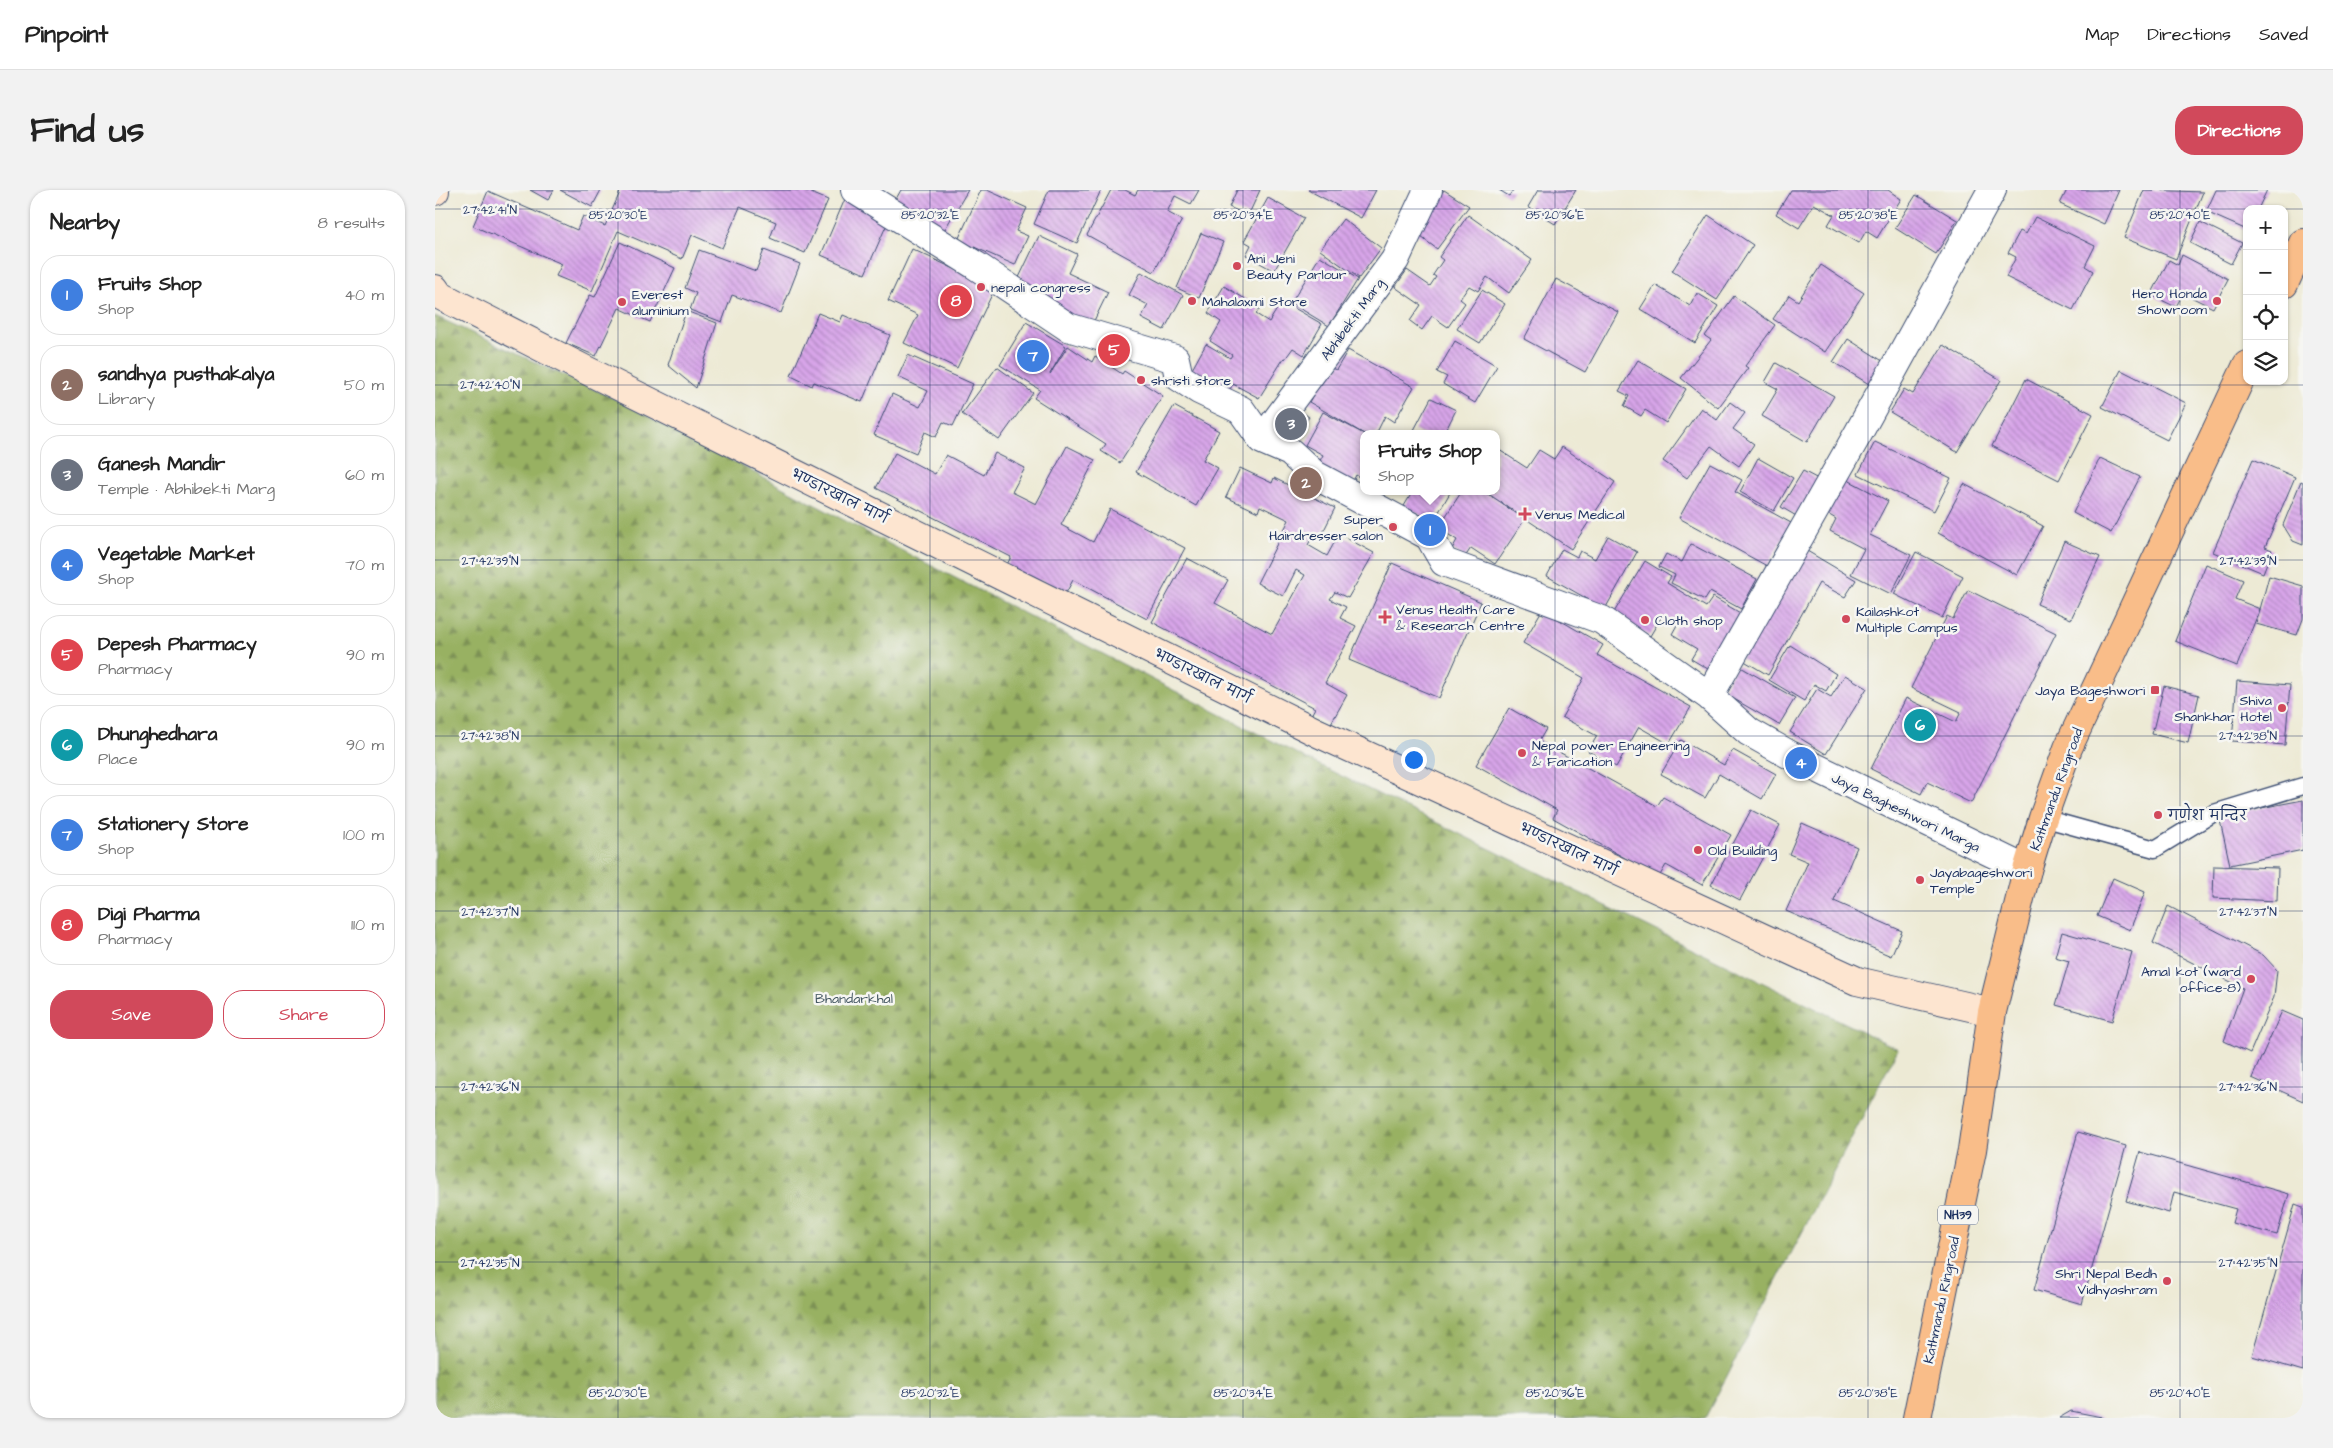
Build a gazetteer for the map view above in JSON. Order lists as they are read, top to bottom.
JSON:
{
  "streets": {
    "highway": ["Kathmandu Ringroad", "NH39"],
    "main road": ["भण्डारखाल मार्ग"],
    "street": ["Abhibekti Marg", "Jaya Bagheshwori Marga"]
  },
  "crossings": [
    ["Abhibekti Marg", "Jaya Bagheshwori Marga"],
    ["भण्डारखाल मार्ग", "Kathmandu Ringroad"],
    ["Kathmandu Ringroad", "Jaya Bagheshwori Marga"]
  ],
  "parks": ["Bhandarkhal"],
  "places": {
    "other": [
      "Ani Jeni Beauty Parlour",
      "nepali congress",
      "Mahalaxmi Store",
      "Hero Honda Showroom",
      "Everest aluminium",
      "shristi store",
      "Super Hairdresser salon",
      "Kailashkot Multiple Campus",
      "Cloth shop",
      "Shiva Shankhar Hotel",
      "Nepal power Engineering & Farication",
      "गणेश मन्दिर",
      "Old Building",
      "Jayabageshwori Temple",
      "Amal kot (ward office-8)",
      "Shri Nepal Bedh Vidhyashram"
    ],
    "health": ["Venus Medical", "Venus Health Care & Research Centre"],
    "transit": ["Jaya Bageshwori"]
  },
  "page": {
    "header": "Pinpoint",
    "nav": ["Map", "Directions", "Saved"],
    "title": "Find us",
    "buttons": [
      "Directions",
      ["Save", "Share"]
    ],
    "heading": ["Nearby", "8 results"],
    "map_buttons": ["+", "−"],
    "list": [
      {
        "mark": "1",
        "name": "Fruits Shop",
        "note": "Shop",
        "value": "40 m"
      },
      {
        "mark": "2",
        "name": "sandhya pusthakalya",
        "note": "Library",
        "value": "50 m"
      },
      {
        "mark": "3",
        "name": "Ganesh Mandir",
        "note": "Temple · Abhibekti Marg",
        "value": "60 m"
      },
      {
        "mark": "4",
        "name": "Vegetable Market",
        "note": "Shop",
        "value": "70 m"
      },
      {
        "mark": "5",
        "name": "Depesh Pharmacy",
        "note": "Pharmacy",
        "value": "90 m"
      },
      {
        "mark": "6",
        "name": "Dhunghedhara",
        "note": "Place",
        "value": "90 m"
      },
      {
        "mark": "7",
        "name": "Stationery Store",
        "note": "Shop",
        "value": "100 m"
      },
      {
        "mark": "8",
        "name": "Digi Pharma",
        "note": "Pharmacy",
        "value": "110 m"
      }
    ],
    "pins": [
      "8",
      "5",
      "7",
      "3",
      "2",
      "1",
      "6",
      "4"
    ],
    "popup": ["Fruits Shop", "Shop"]
  },
  "coordinates": [
    "27°42'41\"N",
    "85°20'30\"E",
    "85°20'32\"E",
    "85°20'34\"E",
    "85°20'36\"E",
    "85°20'38\"E",
    "85°20'40\"E",
    "27°42'40\"N",
    "27°42'39\"N",
    "27°42'38\"N",
    "27°42'37\"N",
    "27°42'36\"N",
    "27°42'35\"N"
  ]
}
